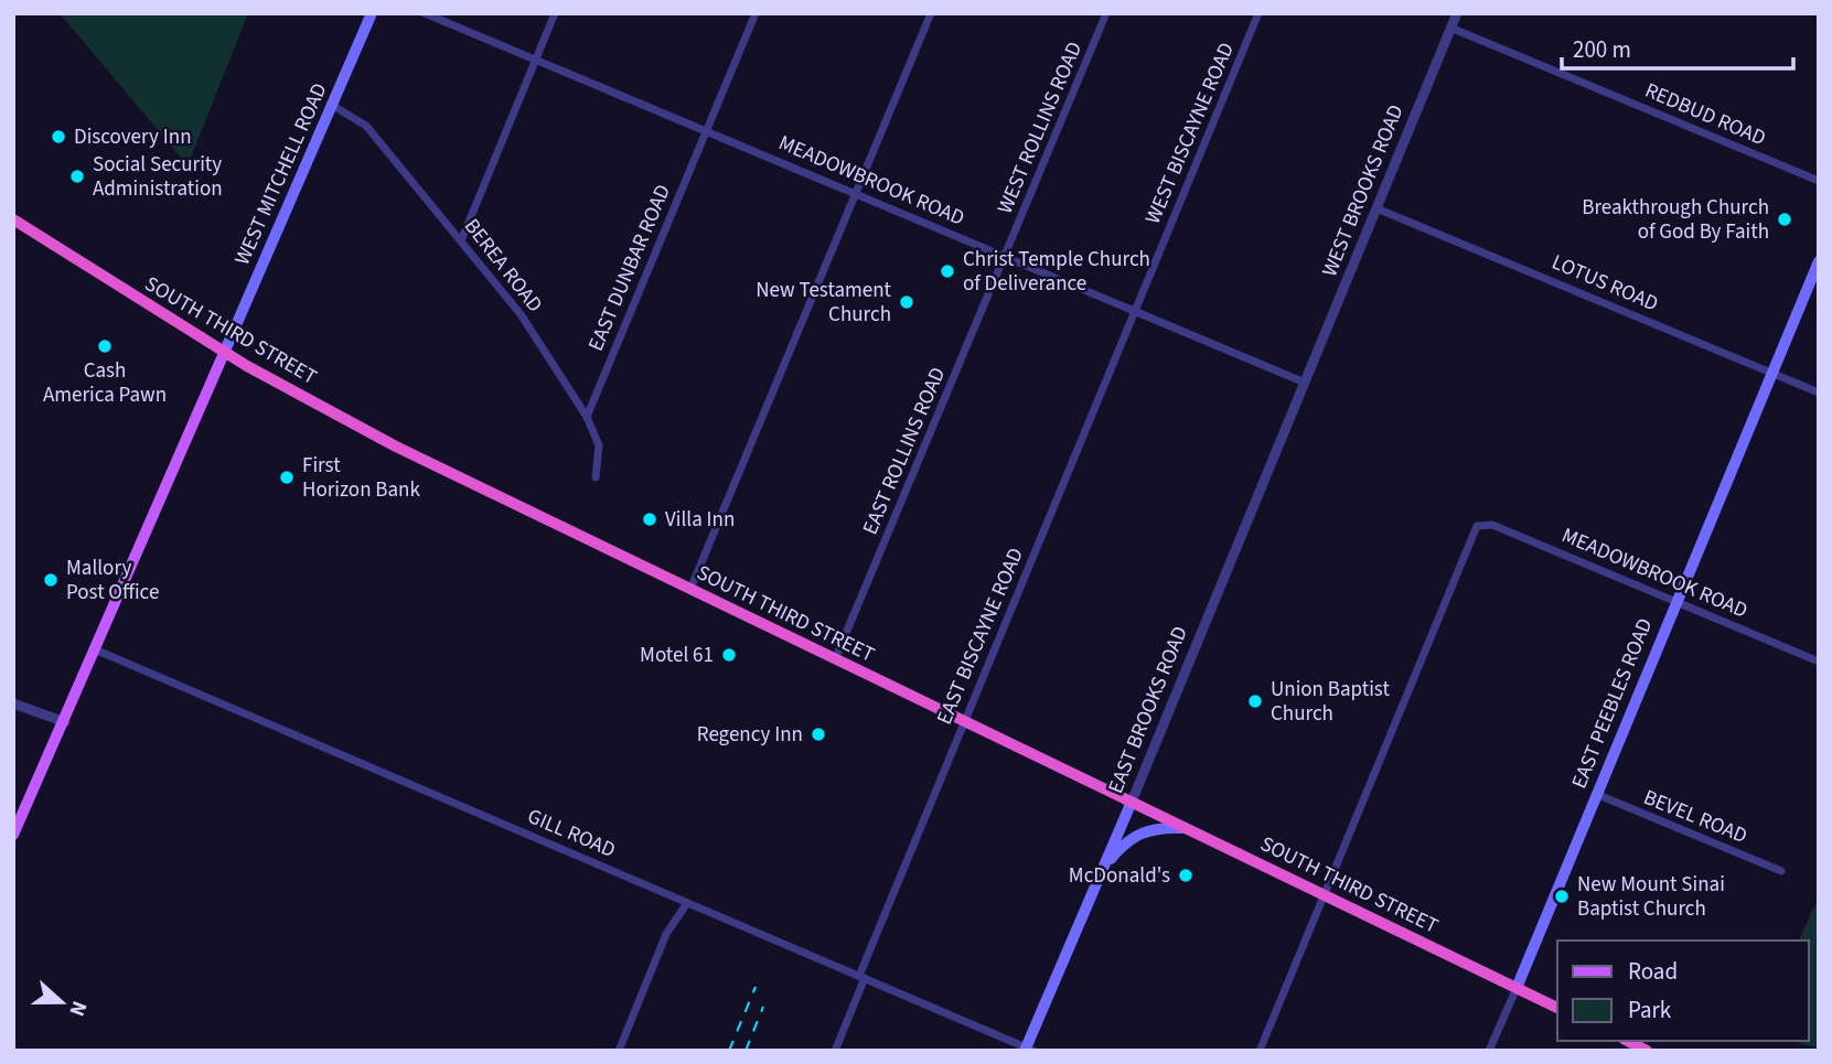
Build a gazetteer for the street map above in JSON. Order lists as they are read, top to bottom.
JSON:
{
  "streets": {
    "highway": ["SOUTH THIRD STREET"],
    "main road": ["WEST MITCHELL ROAD", "EAST PEEBLES ROAD", "EAST BROOKS ROAD"],
    "street": [
      "REDBUD ROAD",
      "WEST ROLLINS ROAD",
      "WEST BISCAYNE ROAD",
      "MEADOWBROOK ROAD",
      "WEST BROOKS ROAD",
      "BEREA ROAD",
      "EAST DUNBAR ROAD",
      "LOTUS ROAD",
      "EAST ROLLINS ROAD",
      "EAST BISCAYNE ROAD",
      "BEVEL ROAD",
      "GILL ROAD"
    ]
  },
  "crossings": [
    ["REDBUD ROAD", "WEST BROOKS ROAD"],
    ["WEST ROLLINS ROAD", "MEADOWBROOK ROAD"],
    ["WEST ROLLINS ROAD", "EAST ROLLINS ROAD"],
    ["WEST BISCAYNE ROAD", "MEADOWBROOK ROAD"],
    ["WEST BISCAYNE ROAD", "EAST BISCAYNE ROAD"],
    ["WEST MITCHELL ROAD", "BEREA ROAD"],
    ["WEST MITCHELL ROAD", "SOUTH THIRD STREET"],
    ["MEADOWBROOK ROAD", "WEST BROOKS ROAD"],
    ["MEADOWBROOK ROAD", "EAST DUNBAR ROAD"],
    ["MEADOWBROOK ROAD", "SOUTH THIRD STREET"],
    ["MEADOWBROOK ROAD", "EAST ROLLINS ROAD"],
    ["MEADOWBROOK ROAD", "EAST BISCAYNE ROAD"],
    ["MEADOWBROOK ROAD", "EAST PEEBLES ROAD"],
    ["MEADOWBROOK ROAD", "EAST BROOKS ROAD"],
    ["WEST BROOKS ROAD", "LOTUS ROAD"],
    ["WEST BROOKS ROAD", "EAST BROOKS ROAD"],
    ["BEREA ROAD", "EAST DUNBAR ROAD"],
    ["LOTUS ROAD", "EAST PEEBLES ROAD"],
    ["SOUTH THIRD STREET", "EAST ROLLINS ROAD"],
    ["SOUTH THIRD STREET", "EAST BISCAYNE ROAD"],
    ["SOUTH THIRD STREET", "EAST PEEBLES ROAD"],
    ["SOUTH THIRD STREET", "EAST BROOKS ROAD"],
    ["EAST BISCAYNE ROAD", "GILL ROAD"],
    ["EAST PEEBLES ROAD", "BEVEL ROAD"],
    ["EAST BROOKS ROAD", "GILL ROAD"]
  ],
  "places": [
    "Discovery Inn",
    "Social Security Administration",
    "Breakthrough Church of God By Faith",
    "Christ Temple Church of Deliverance",
    "New Testament Church",
    "Cash America Pawn",
    "First Horizon Bank",
    "Villa Inn",
    "Mallory Post Office",
    "Motel 61",
    "Union Baptist Church",
    "Regency Inn",
    "McDonald's",
    "New Mount Sinai Baptist Church"
  ],
  "legend": ["Road", "Park"],
  "scale_bar": "200 m",
  "north": "right"
}
